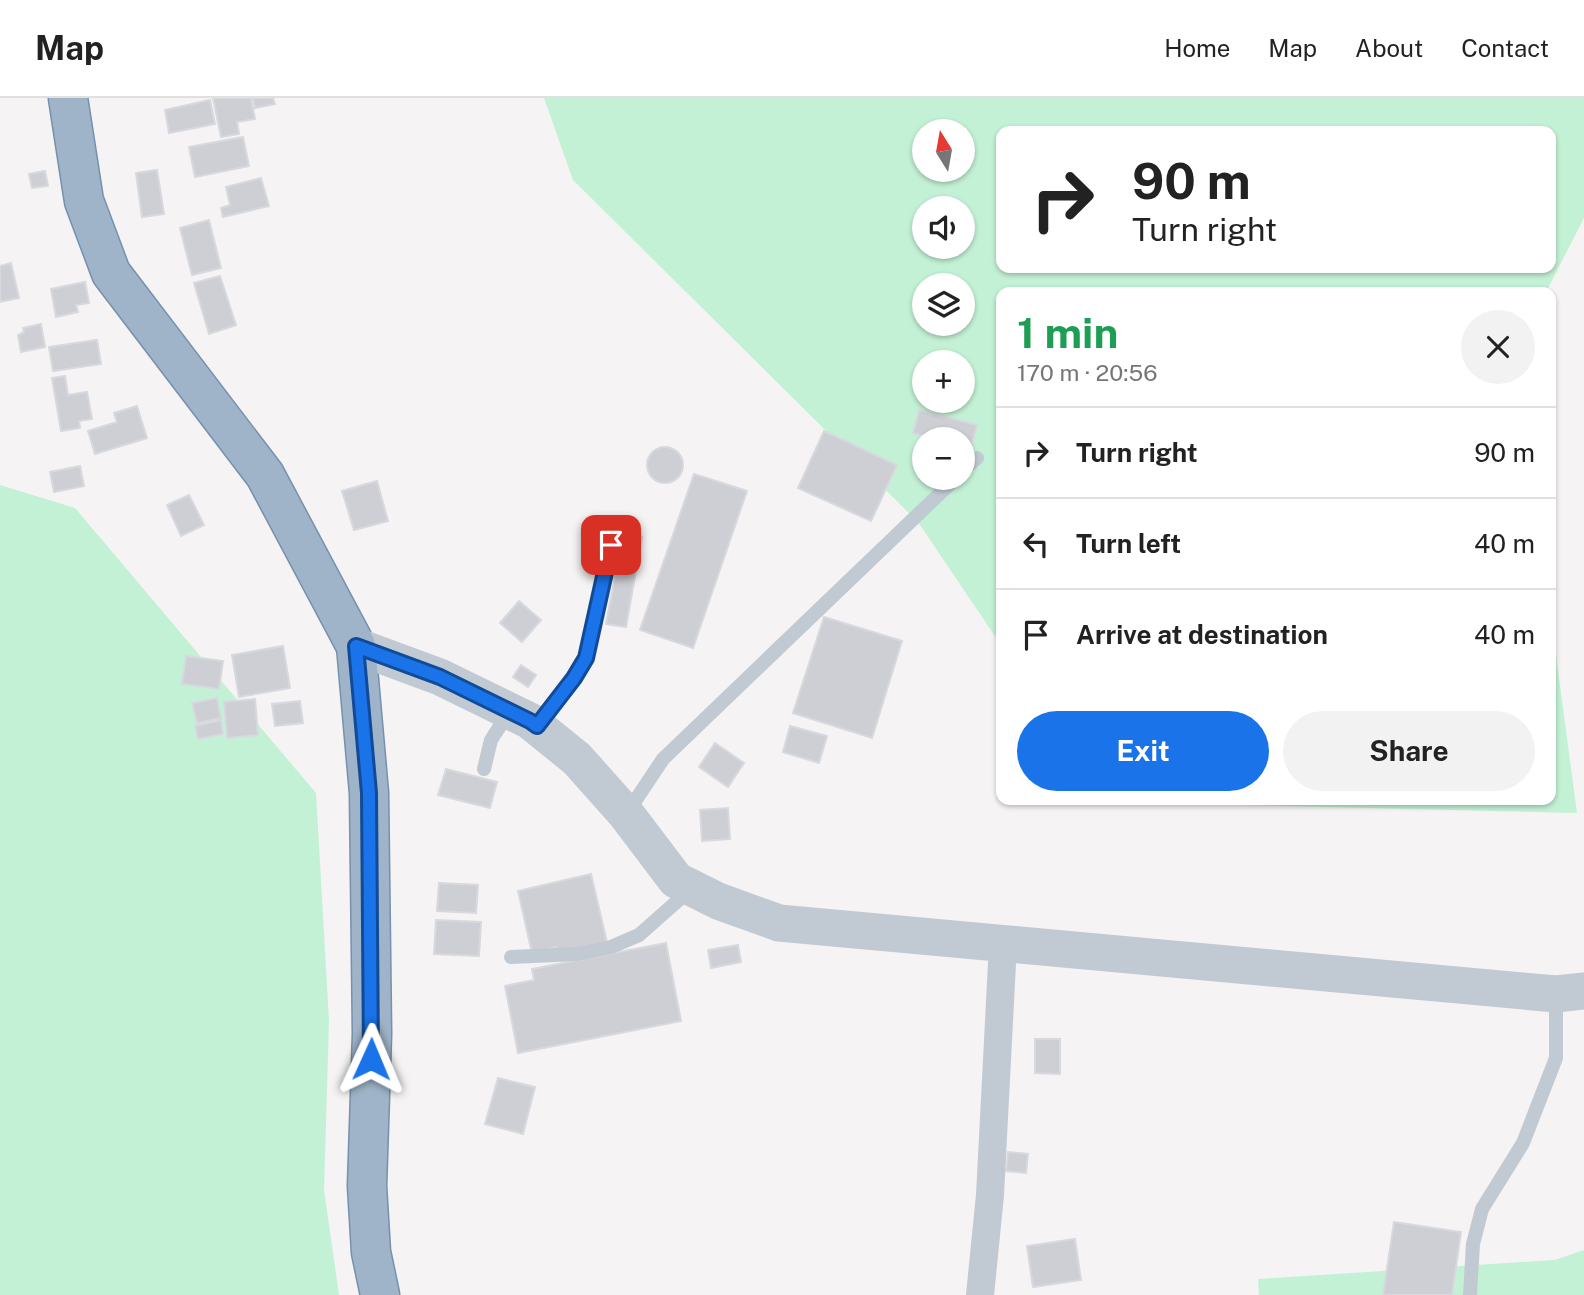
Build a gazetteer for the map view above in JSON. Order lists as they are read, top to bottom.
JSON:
{
  "north": "top",
  "page": {
    "header": "Map",
    "nav": [
      "Home",
      "Map",
      "About",
      "Contact"
    ],
    "map_buttons": ["+", "−"],
    "turn": ["90 m", "Turn right"],
    "heading": ["1 min", "170 m · 20:56"],
    "list": [
      {
        "name": "Turn right",
        "value": "90 m"
      },
      {
        "name": "Turn left",
        "value": "40 m"
      },
      {
        "name": "Arrive at destination",
        "value": "40 m"
      }
    ],
    "buttons": ["Exit", "Share"]
  }
}
